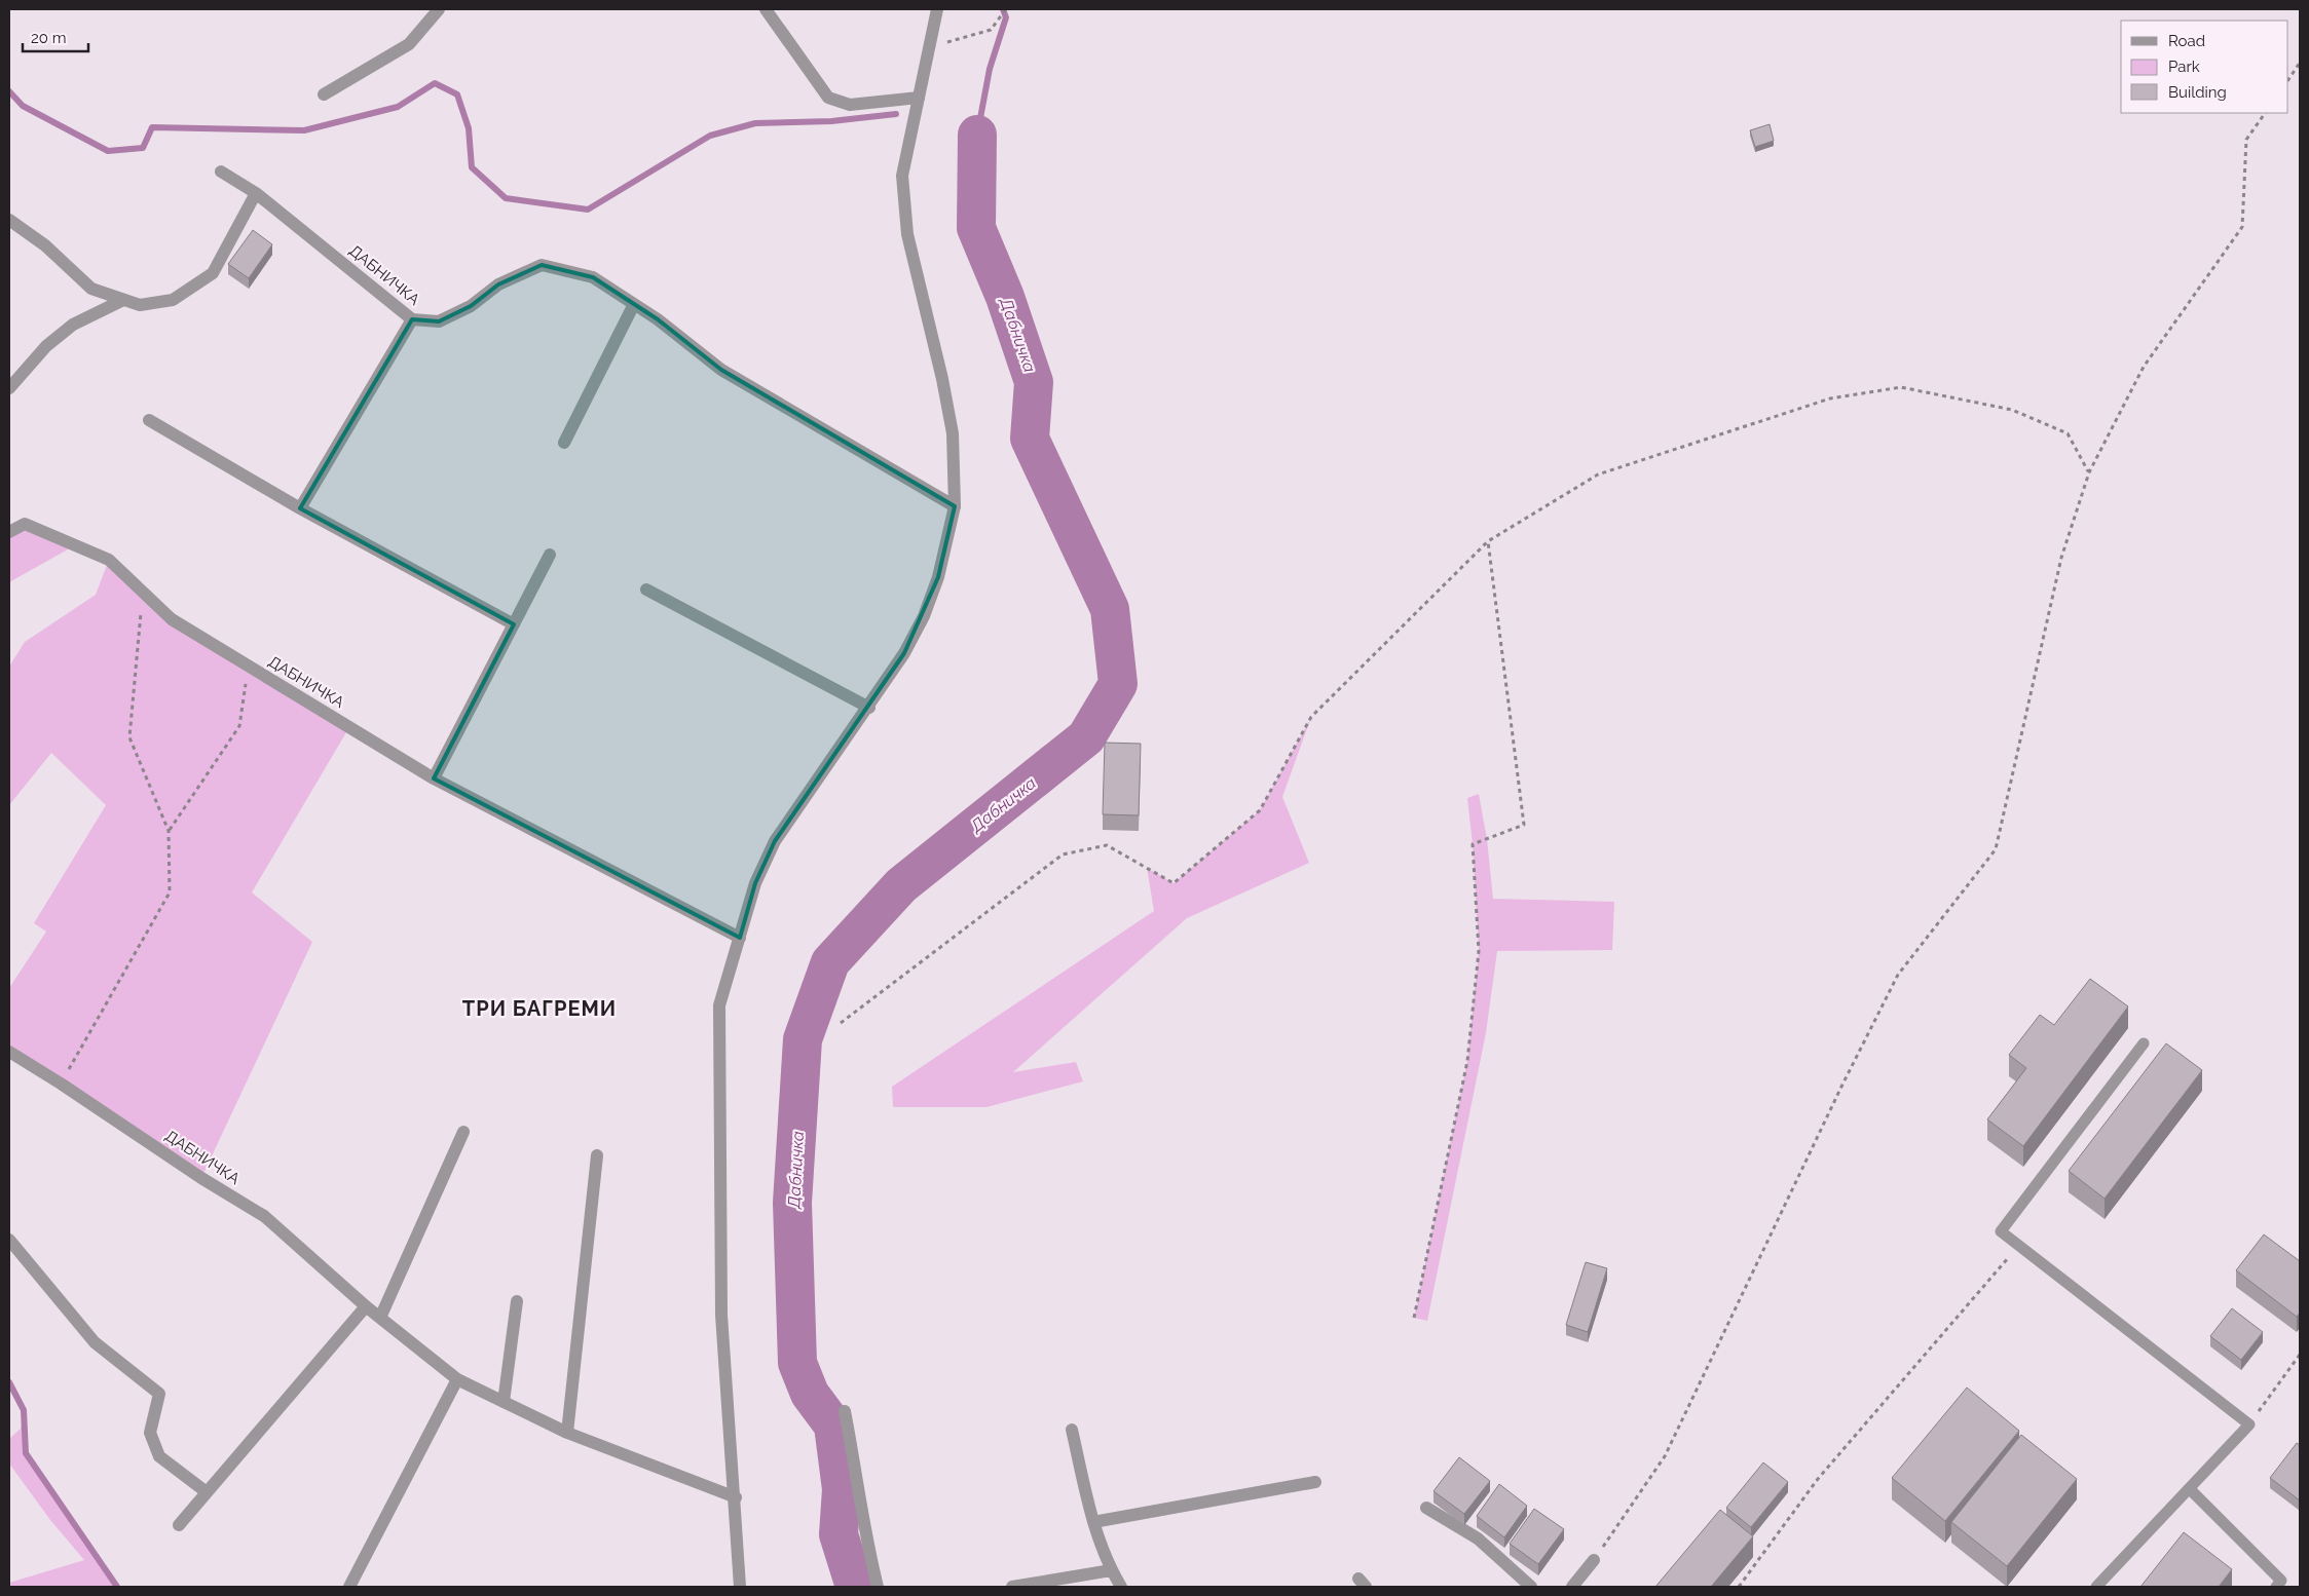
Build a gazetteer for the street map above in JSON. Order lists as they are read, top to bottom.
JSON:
{
  "streets": {
    "street": ["ДАБНИЧКА"]
  },
  "districts": ["ТРИ БАГРЕМИ"],
  "water": ["Дабничка"],
  "legend": ["Road", "Park", "Building"],
  "scale_bar": "20 m"
}
